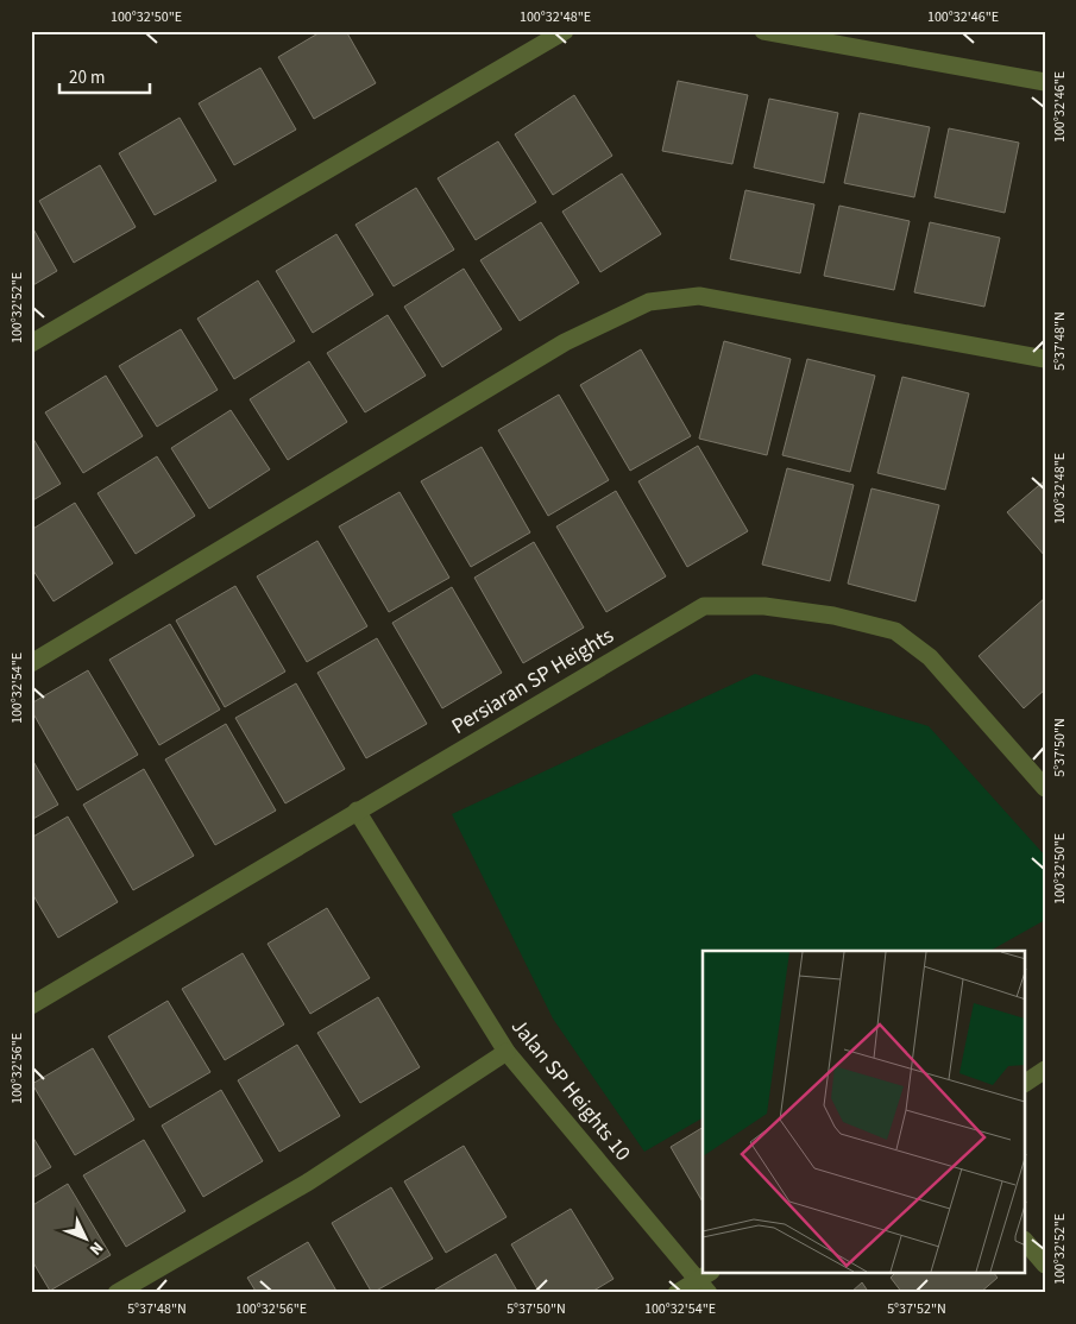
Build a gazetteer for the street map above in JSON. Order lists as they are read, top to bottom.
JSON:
{
  "streets": {
    "street": ["Persiaran SP Heights", "Jalan SP Heights 10"]
  },
  "crossings": [
    ["Persiaran SP Heights", "Jalan SP Heights 10"]
  ],
  "scale_bar": "20 m",
  "north": "bottom right",
  "coordinates": [
    "100°32'50\"E",
    "100°32'48\"E",
    "100°32'46\"E",
    "100°32'52\"E",
    "5°37'48\"N",
    "100°32'54\"E",
    "5°37'50\"N",
    "100°32'56\"E",
    "5°37'52\"N"
  ]
}
